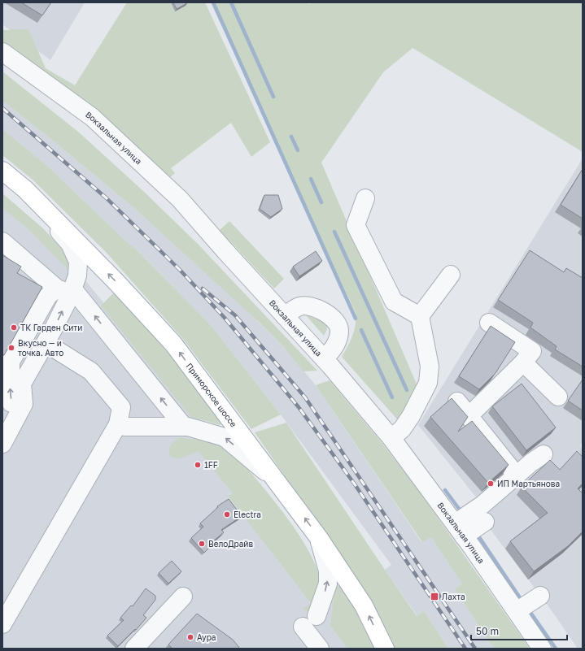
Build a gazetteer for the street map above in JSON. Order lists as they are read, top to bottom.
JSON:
{
  "streets": {
    "main road": ["Приморское шоссе"],
    "street": ["Вокзальная улица"]
  },
  "one_way": ["Приморское шоссе"],
  "places": {
    "other": [
      "ТК Гарден Сити",
      "Вкусно — и точка. Авто",
      "1FF",
      "ИП Мартьянова",
      "Electra",
      "ВелоДрайв",
      "Аура"
    ],
    "transit": ["Лахта"]
  },
  "scale_bar": "50 m"
}
